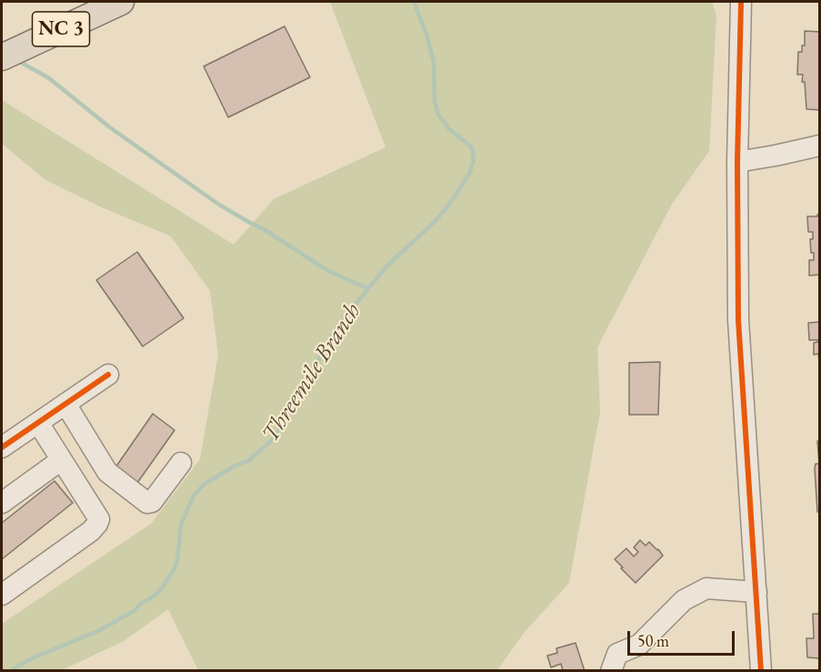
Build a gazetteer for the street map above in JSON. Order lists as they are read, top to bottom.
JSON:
{
  "streets": {
    "main road": ["NC 3"]
  },
  "water": ["Threemile Branch"],
  "scale_bar": "50 m"
}
